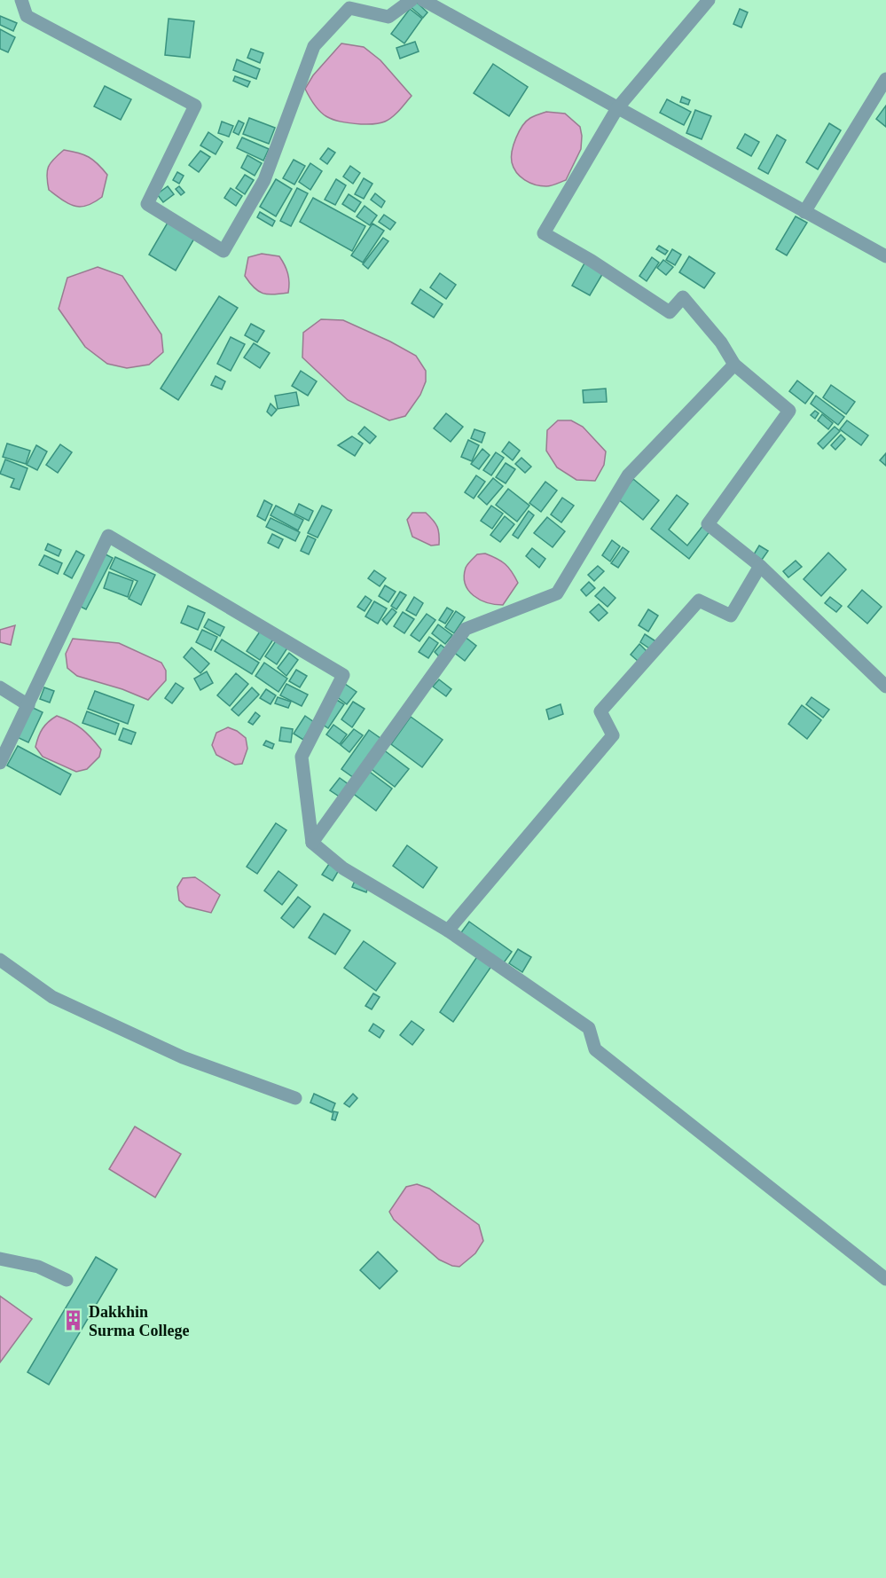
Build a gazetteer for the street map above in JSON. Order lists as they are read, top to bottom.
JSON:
{
  "places": {
    "building": ["Dakkhin Surma College"]
  }
}
